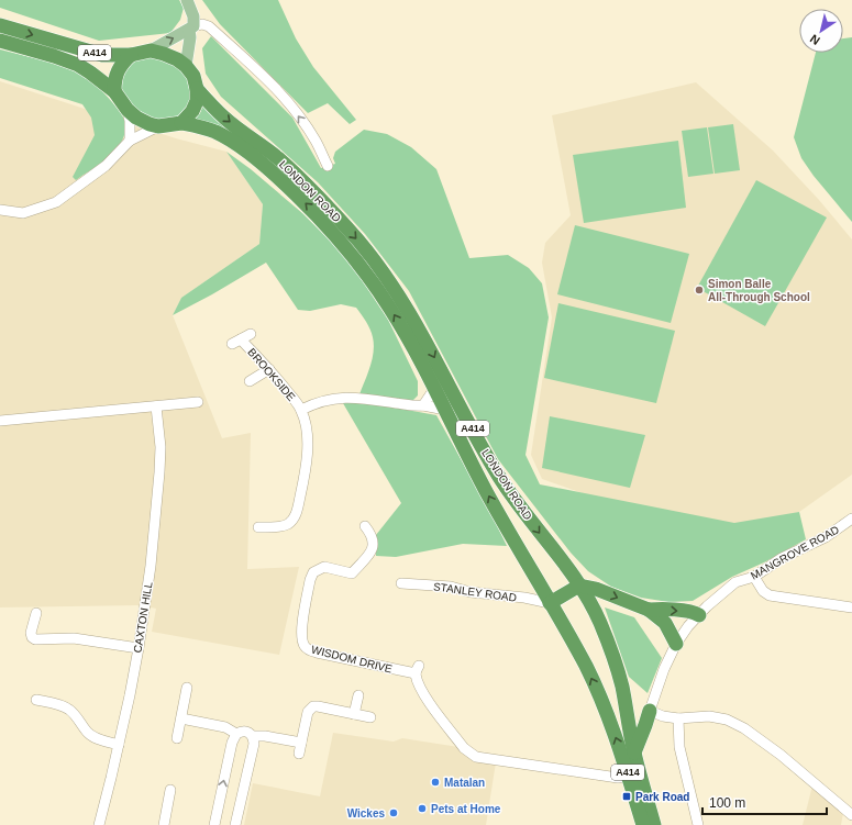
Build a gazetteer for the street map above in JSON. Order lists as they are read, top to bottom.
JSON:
{
  "streets": {
    "highway": ["A414", "LONDON ROAD"],
    "street": [
      "BROOKSIDE",
      "MANGROVE ROAD",
      "STANLEY ROAD",
      "CAXTON HILL",
      "WISDOM DRIVE"
    ]
  },
  "crossings": [
    ["A414", "LONDON ROAD"],
    ["LONDON ROAD", "BROOKSIDE"],
    ["LONDON ROAD", "STANLEY ROAD"],
    ["LONDON ROAD", "WISDOM DRIVE"]
  ],
  "places": {
    "other": [
      "Simon Balle All-Through School",
      "Matalan",
      "Pets at Home",
      "Wickes"
    ],
    "transit": ["Park Road"]
  },
  "scale_bar": "100 m",
  "north": "bottom left"
}
